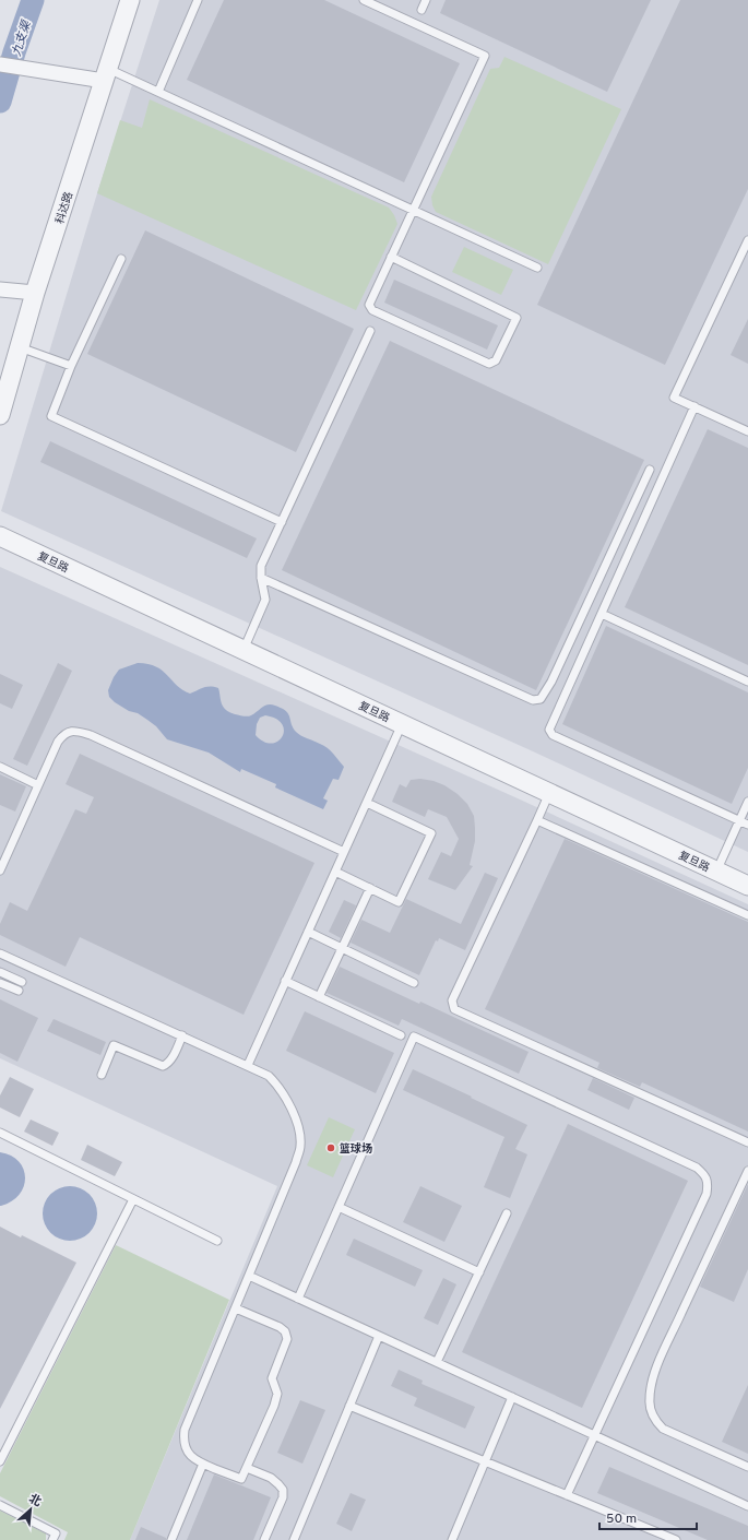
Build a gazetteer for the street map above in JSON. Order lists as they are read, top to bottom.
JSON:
{
  "streets": {
    "street": ["科达路", "复旦路"]
  },
  "water": ["九支渠"],
  "places": ["篮球场"],
  "scale_bar": "50 m",
  "north": "top right"
}
